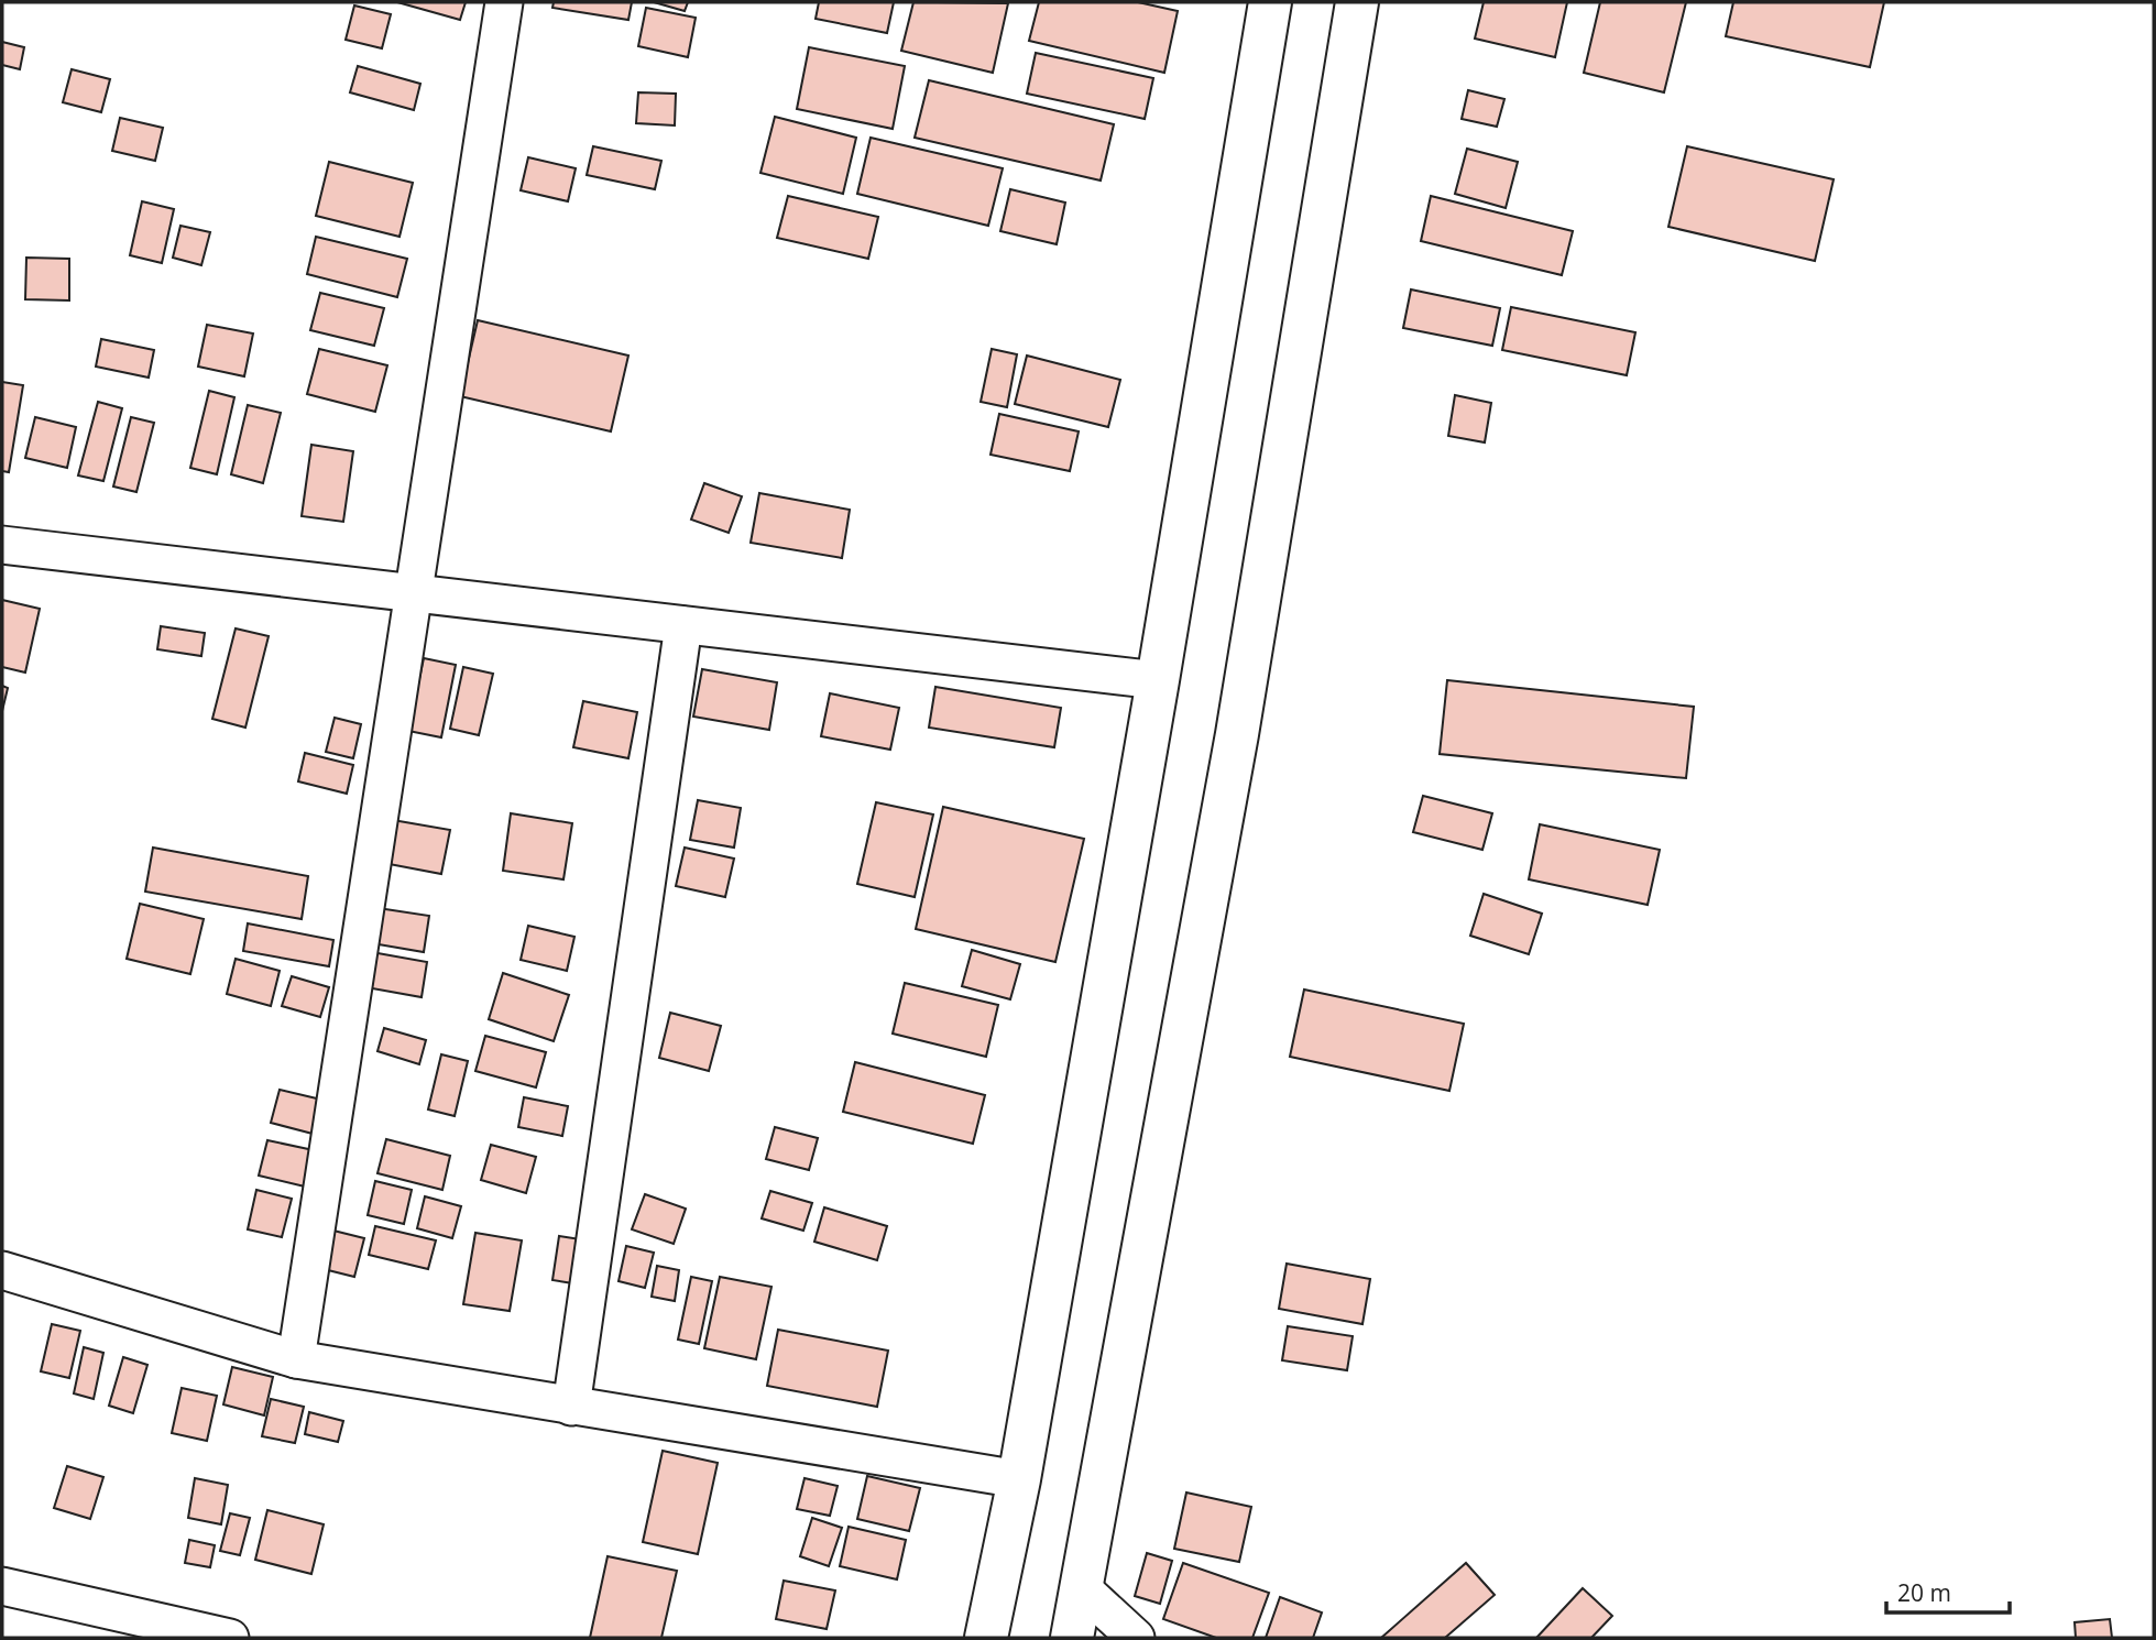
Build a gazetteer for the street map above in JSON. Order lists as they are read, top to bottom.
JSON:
{
  "scale_bar": "20 m"
}
